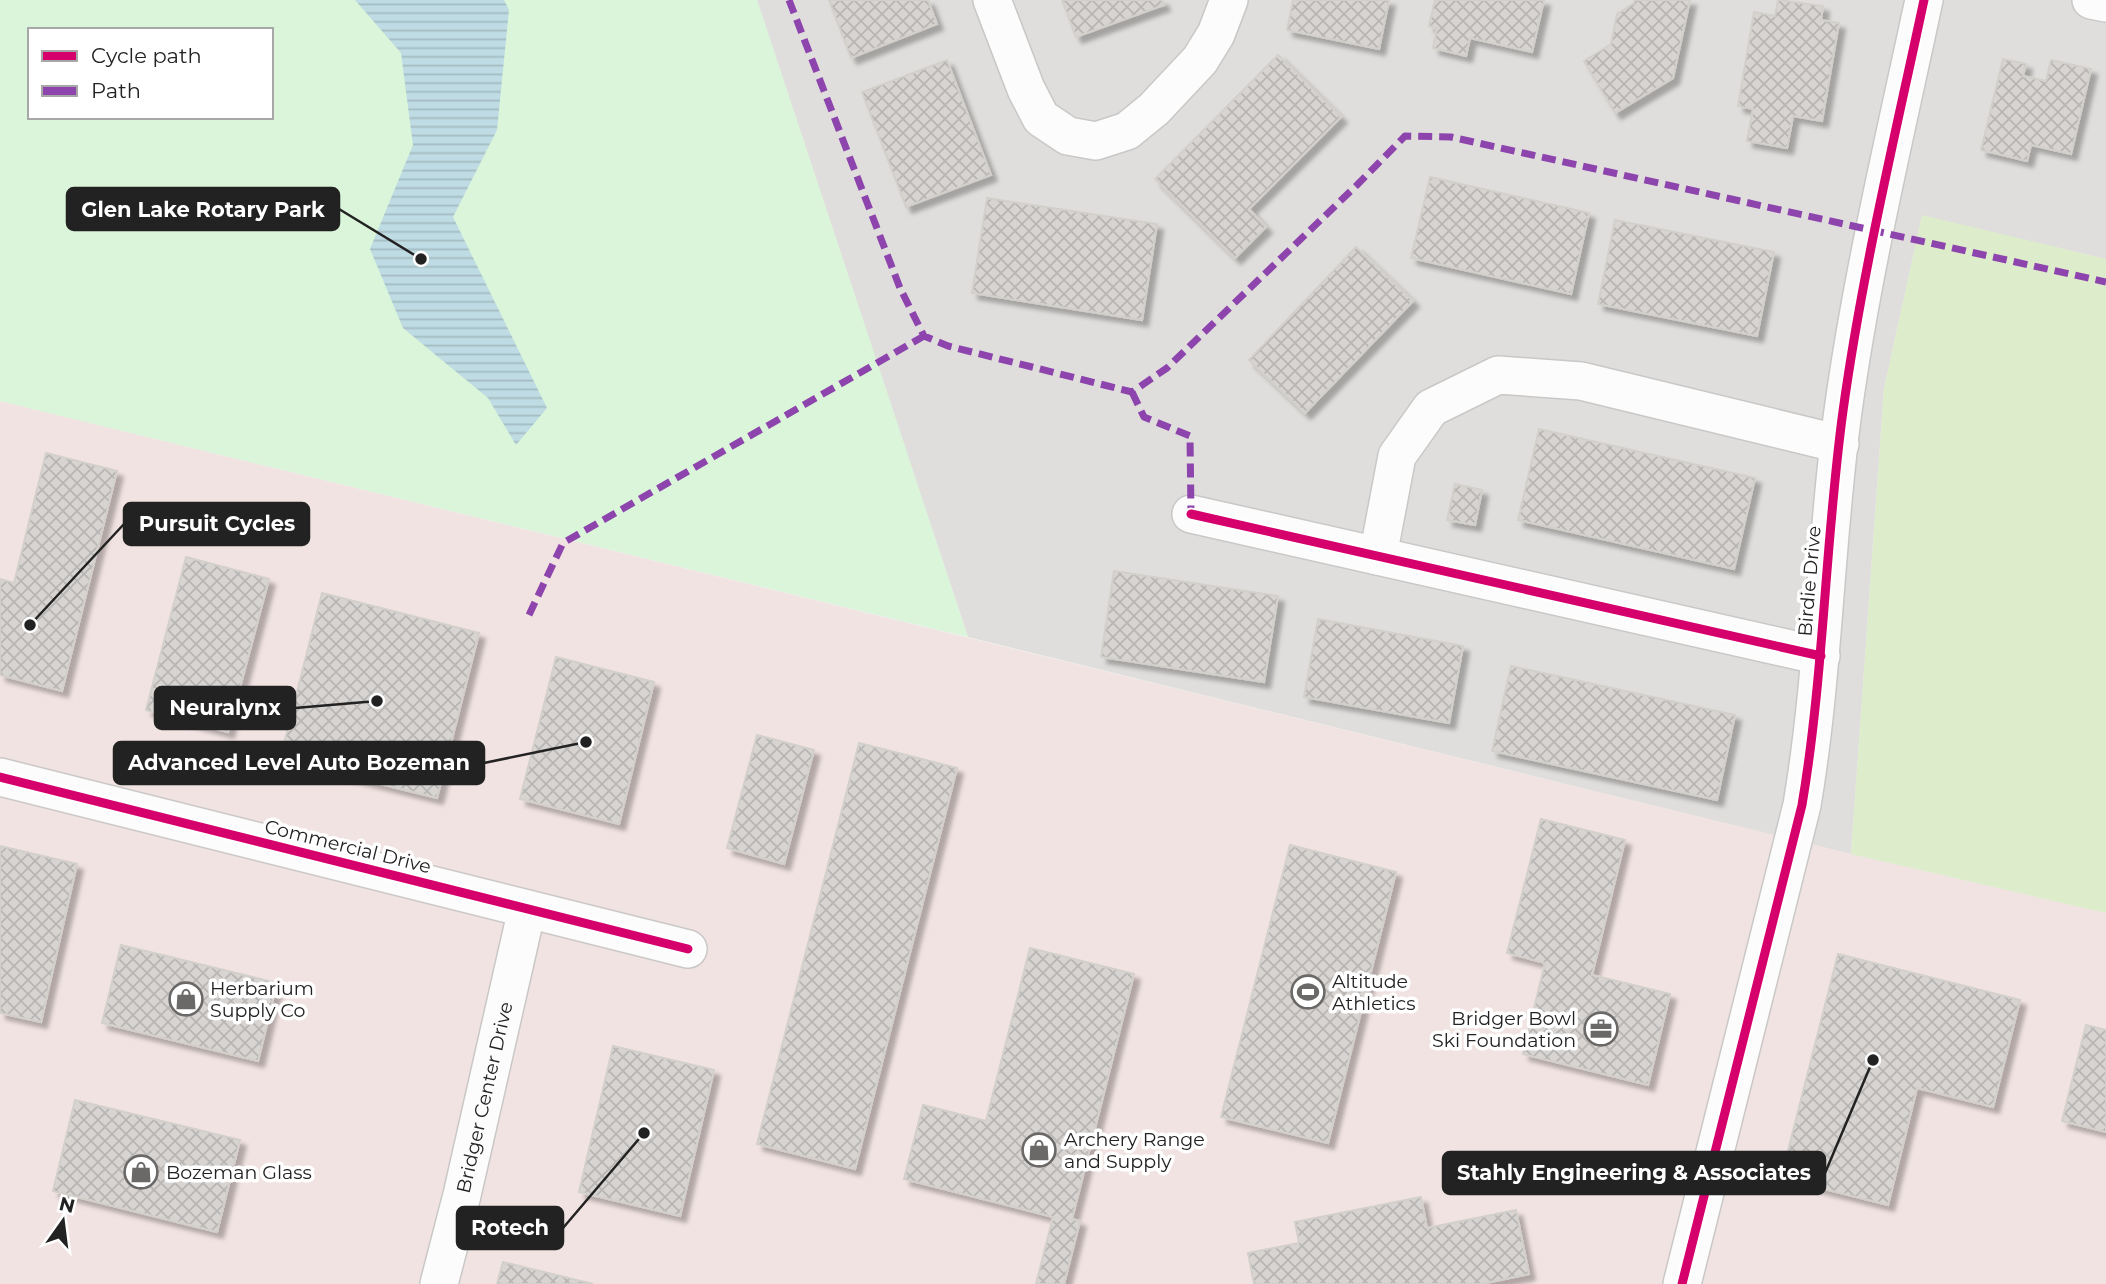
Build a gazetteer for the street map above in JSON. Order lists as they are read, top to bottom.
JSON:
{
  "streets": {
    "street": ["Birdie Drive", "Commercial Drive", "Bridger Center Drive"]
  },
  "crossings": [
    ["Commercial Drive", "Bridger Center Drive"]
  ],
  "places": {
    "other": [
      "Glen Lake Rotary Park",
      "Pursuit Cycles",
      "Neuralynx",
      "Advanced Level Auto Bozeman",
      "Stahly Engineering & Associates",
      "Rotech"
    ],
    "sports": ["Altitude Athletics"],
    "shop": ["Herbarium Supply Co", "Archery Range and Supply", "Bozeman Glass"],
    "office": ["Bridger Bowl Ski Foundation"]
  },
  "legend": ["Cycle path", "Path"],
  "north": "top"
}
